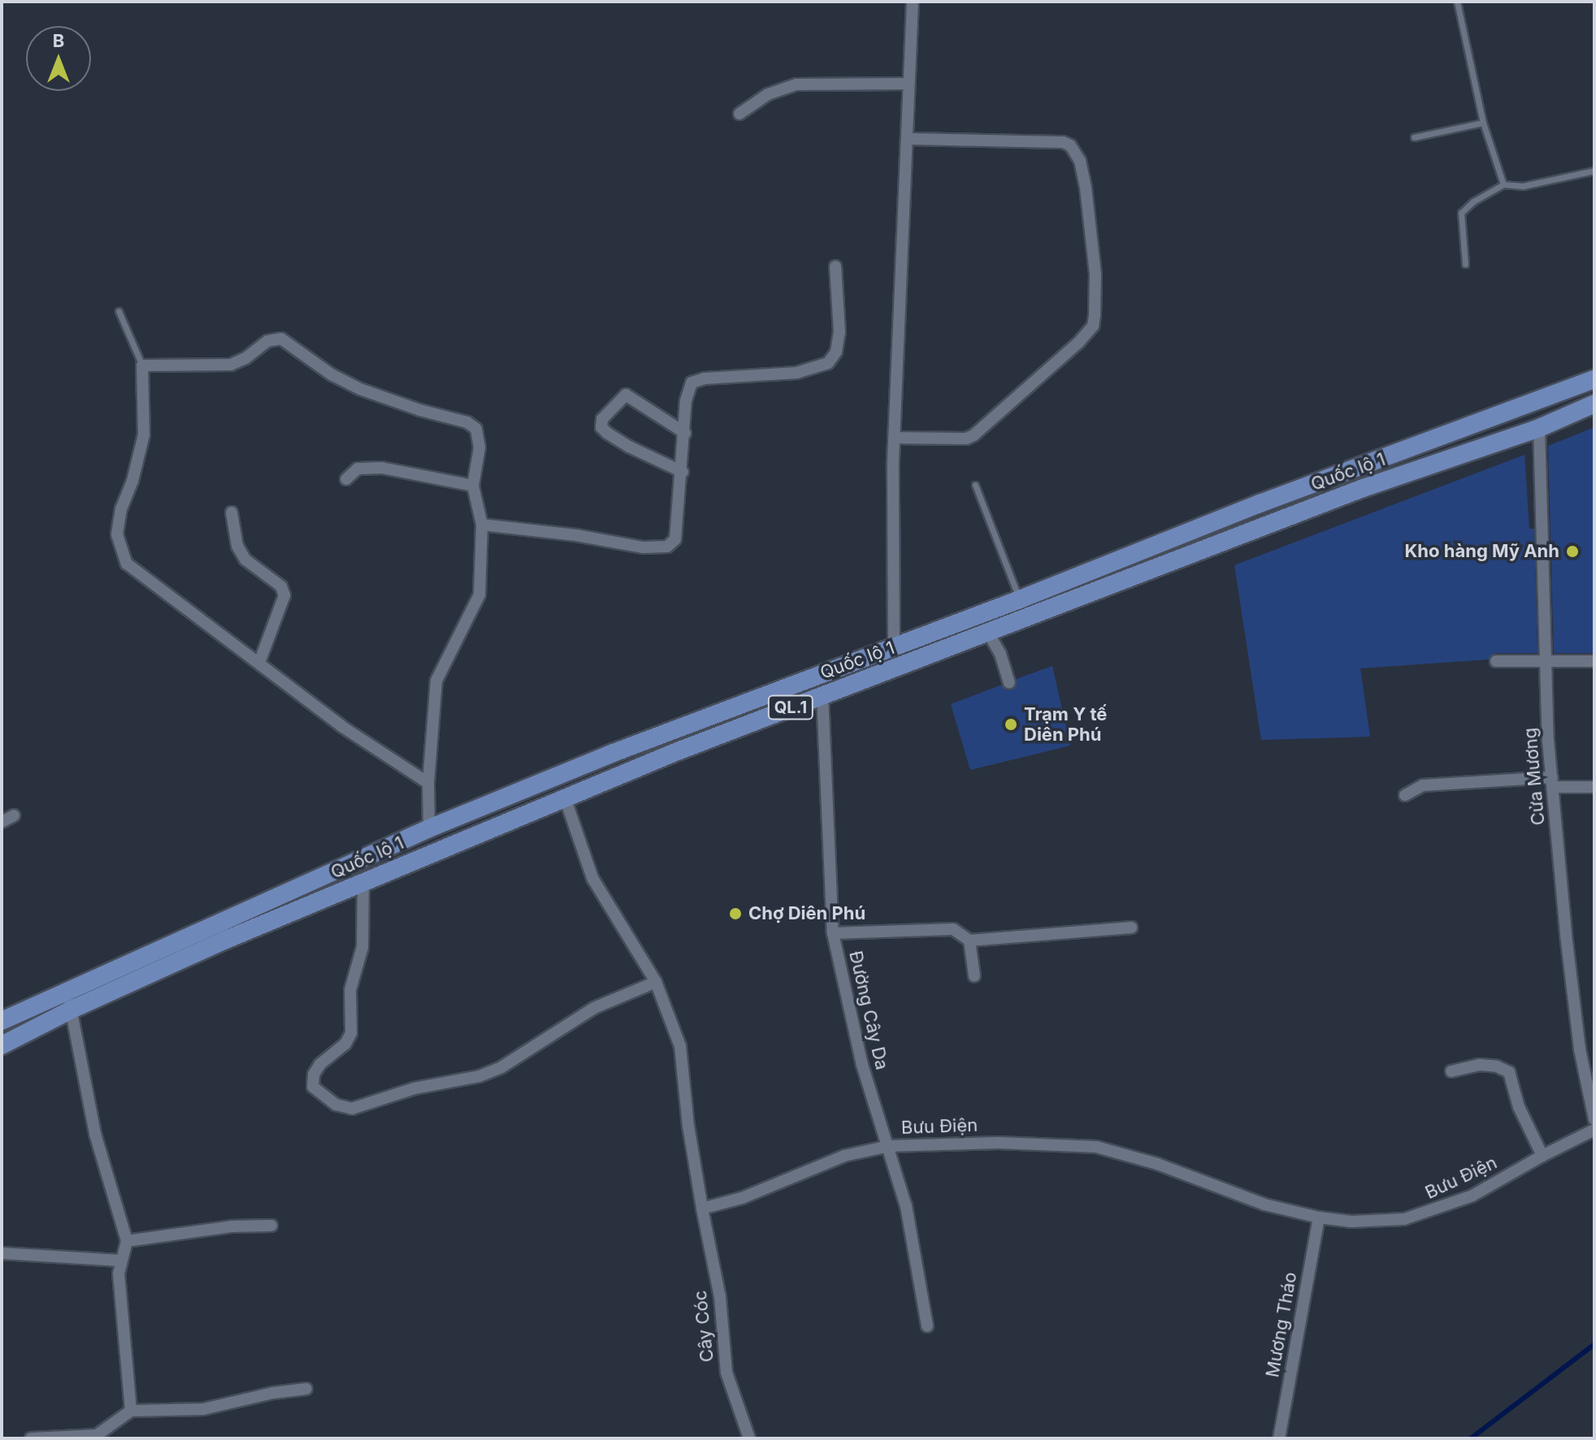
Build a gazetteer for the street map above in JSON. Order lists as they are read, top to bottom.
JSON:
{
  "streets": {
    "highway": ["Quốc lộ 1", "QL.1"],
    "street": [
      "Cửa Mương",
      "Đường Cây Da",
      "Bưu Điện",
      "Mương Tháo",
      "Cây Cóc"
    ]
  },
  "crossings": [
    ["Quốc lộ 1", "Cửa Mương"],
    ["Quốc lộ 1", "Đường Cây Da"],
    ["Đường Cây Da", "Bưu Điện"],
    ["Bưu Điện", "Mương Tháo"],
    ["Bưu Điện", "Cây Cóc"]
  ],
  "places": ["Kho hàng Mỹ Anh", "Trạm Y tế Diên Phú", "Chợ Diên Phú"],
  "north": "top"
}
